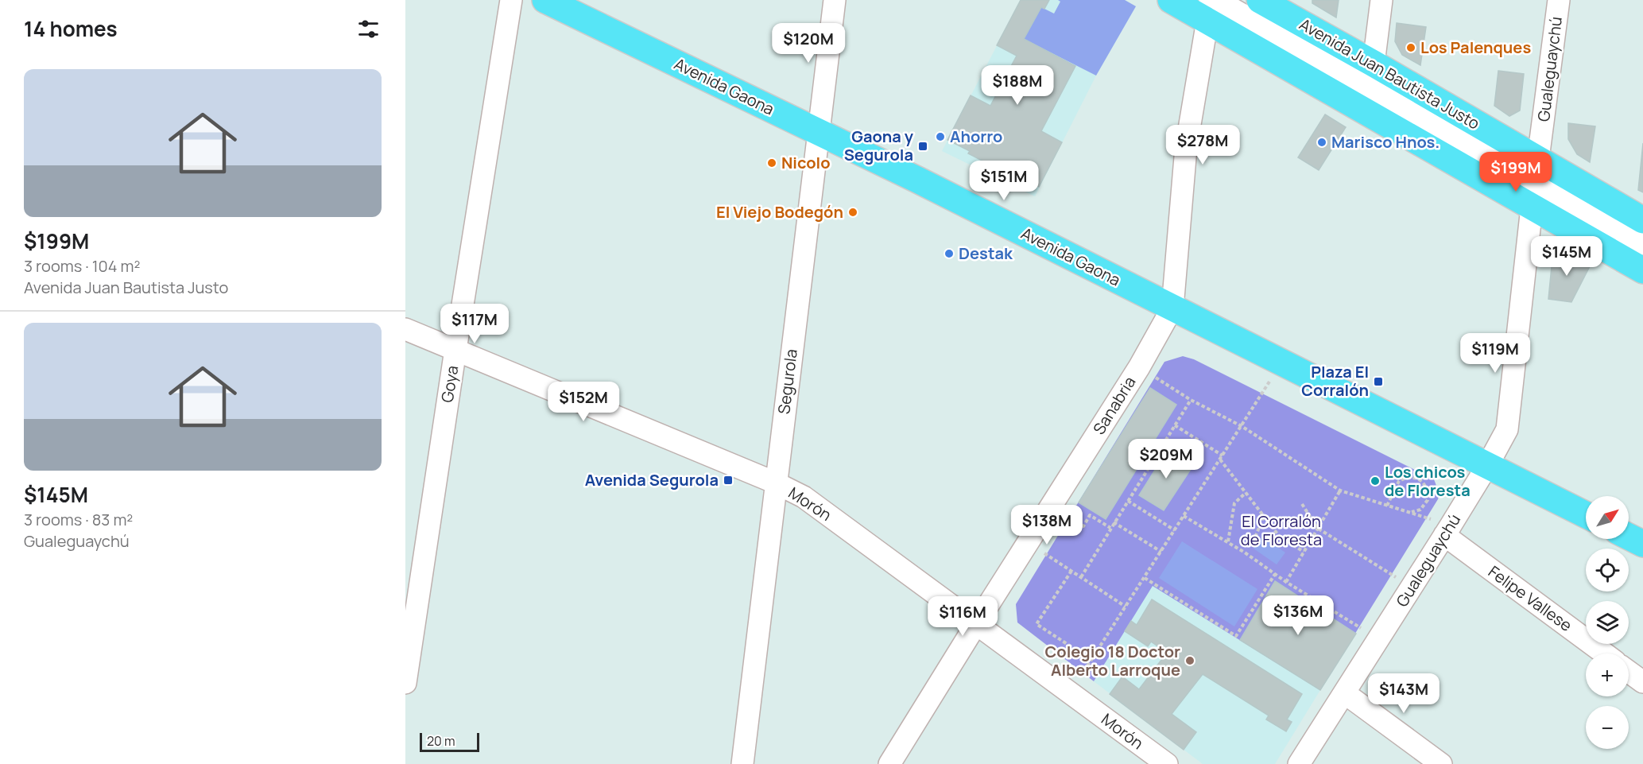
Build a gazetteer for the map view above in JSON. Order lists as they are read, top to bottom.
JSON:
{
  "streets": {
    "main road": ["Avenida Juan Bautista Justo", "Avenida Gaona"],
    "street": [
      "Gualeguaychú",
      "Segurola",
      "Goya",
      "Sanabria",
      "Morón",
      "Felipe Vallese"
    ]
  },
  "crossings": [
    ["Gualeguaychú", "Avenida Juan Bautista Justo"],
    ["Gualeguaychú", "Avenida Gaona"],
    ["Gualeguaychú", "Felipe Vallese"],
    ["Avenida Juan Bautista Justo", "Sanabria"],
    ["Avenida Gaona", "Segurola"],
    ["Avenida Gaona", "Sanabria"],
    ["Segurola", "Morón"],
    ["Goya", "Morón"],
    ["Sanabria", "Morón"]
  ],
  "parks": ["El Corralón de Floresta"],
  "places": {
    "other": [
      "Los Palenques",
      "Ahorro",
      "Marisco Hnos.",
      "Nicolo",
      "El Viejo Bodegón",
      "Destak",
      "Los chicos de Floresta",
      "Colegio 18 Doctor Alberto Larroque"
    ],
    "transit": ["Gaona y Segurola", "Plaza El Corralón", "Avenida Segurola"]
  },
  "scale_bar": "20 m",
  "north": "top right",
  "page": {
    "heading": "14 homes",
    "price": [
      "$120M",
      "$188M",
      "$278M",
      "$199M",
      "$151M",
      "$145M",
      "$117M",
      "$119M",
      "$152M",
      "$209M",
      "$138M",
      "$136M",
      "$116M",
      "$143M"
    ],
    "list": [
      {
        "name": "$199M",
        "note": "3 rooms · 104 m² · Avenida Juan Bautista Justo"
      },
      {
        "name": "$145M",
        "note": "3 rooms · 83 m² · Gualeguaychú"
      }
    ],
    "map_buttons": ["+", "−"],
    "scale": "20 m"
  }
}
